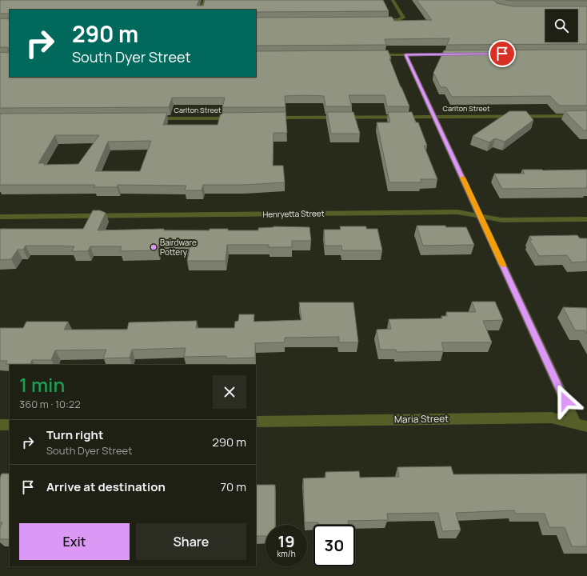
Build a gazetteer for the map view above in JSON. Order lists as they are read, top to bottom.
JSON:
{
  "streets": {
    "street": ["Carlton Street", "Henryetta Street", "Maria Street"]
  },
  "places": ["Bairdware Pottery"],
  "page": {
    "turn": ["290 m", "South Dyer Street"],
    "heading": ["1 min", "360 m · 10:22"],
    "list": [
      {
        "name": "Turn right",
        "note": "South Dyer Street",
        "value": "290 m"
      },
      {
        "name": "Arrive at destination",
        "value": "70 m"
      }
    ],
    "buttons": ["Exit", "Share"],
    "speed": "19 km/h",
    "limit": "30"
  }
}
